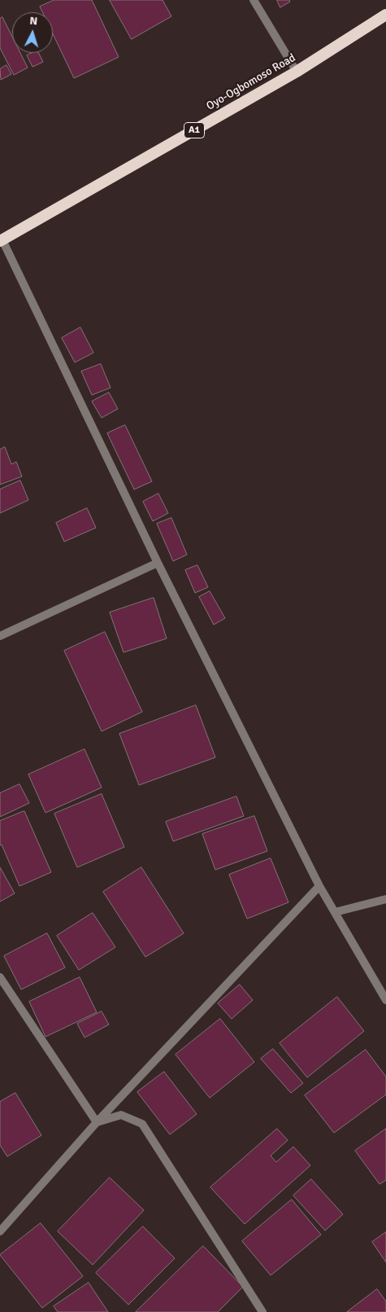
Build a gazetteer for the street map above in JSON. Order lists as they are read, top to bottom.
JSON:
{
  "streets": {
    "highway": ["Oyo-Ogbomoso Road", "A1"]
  },
  "north": "top"
}
